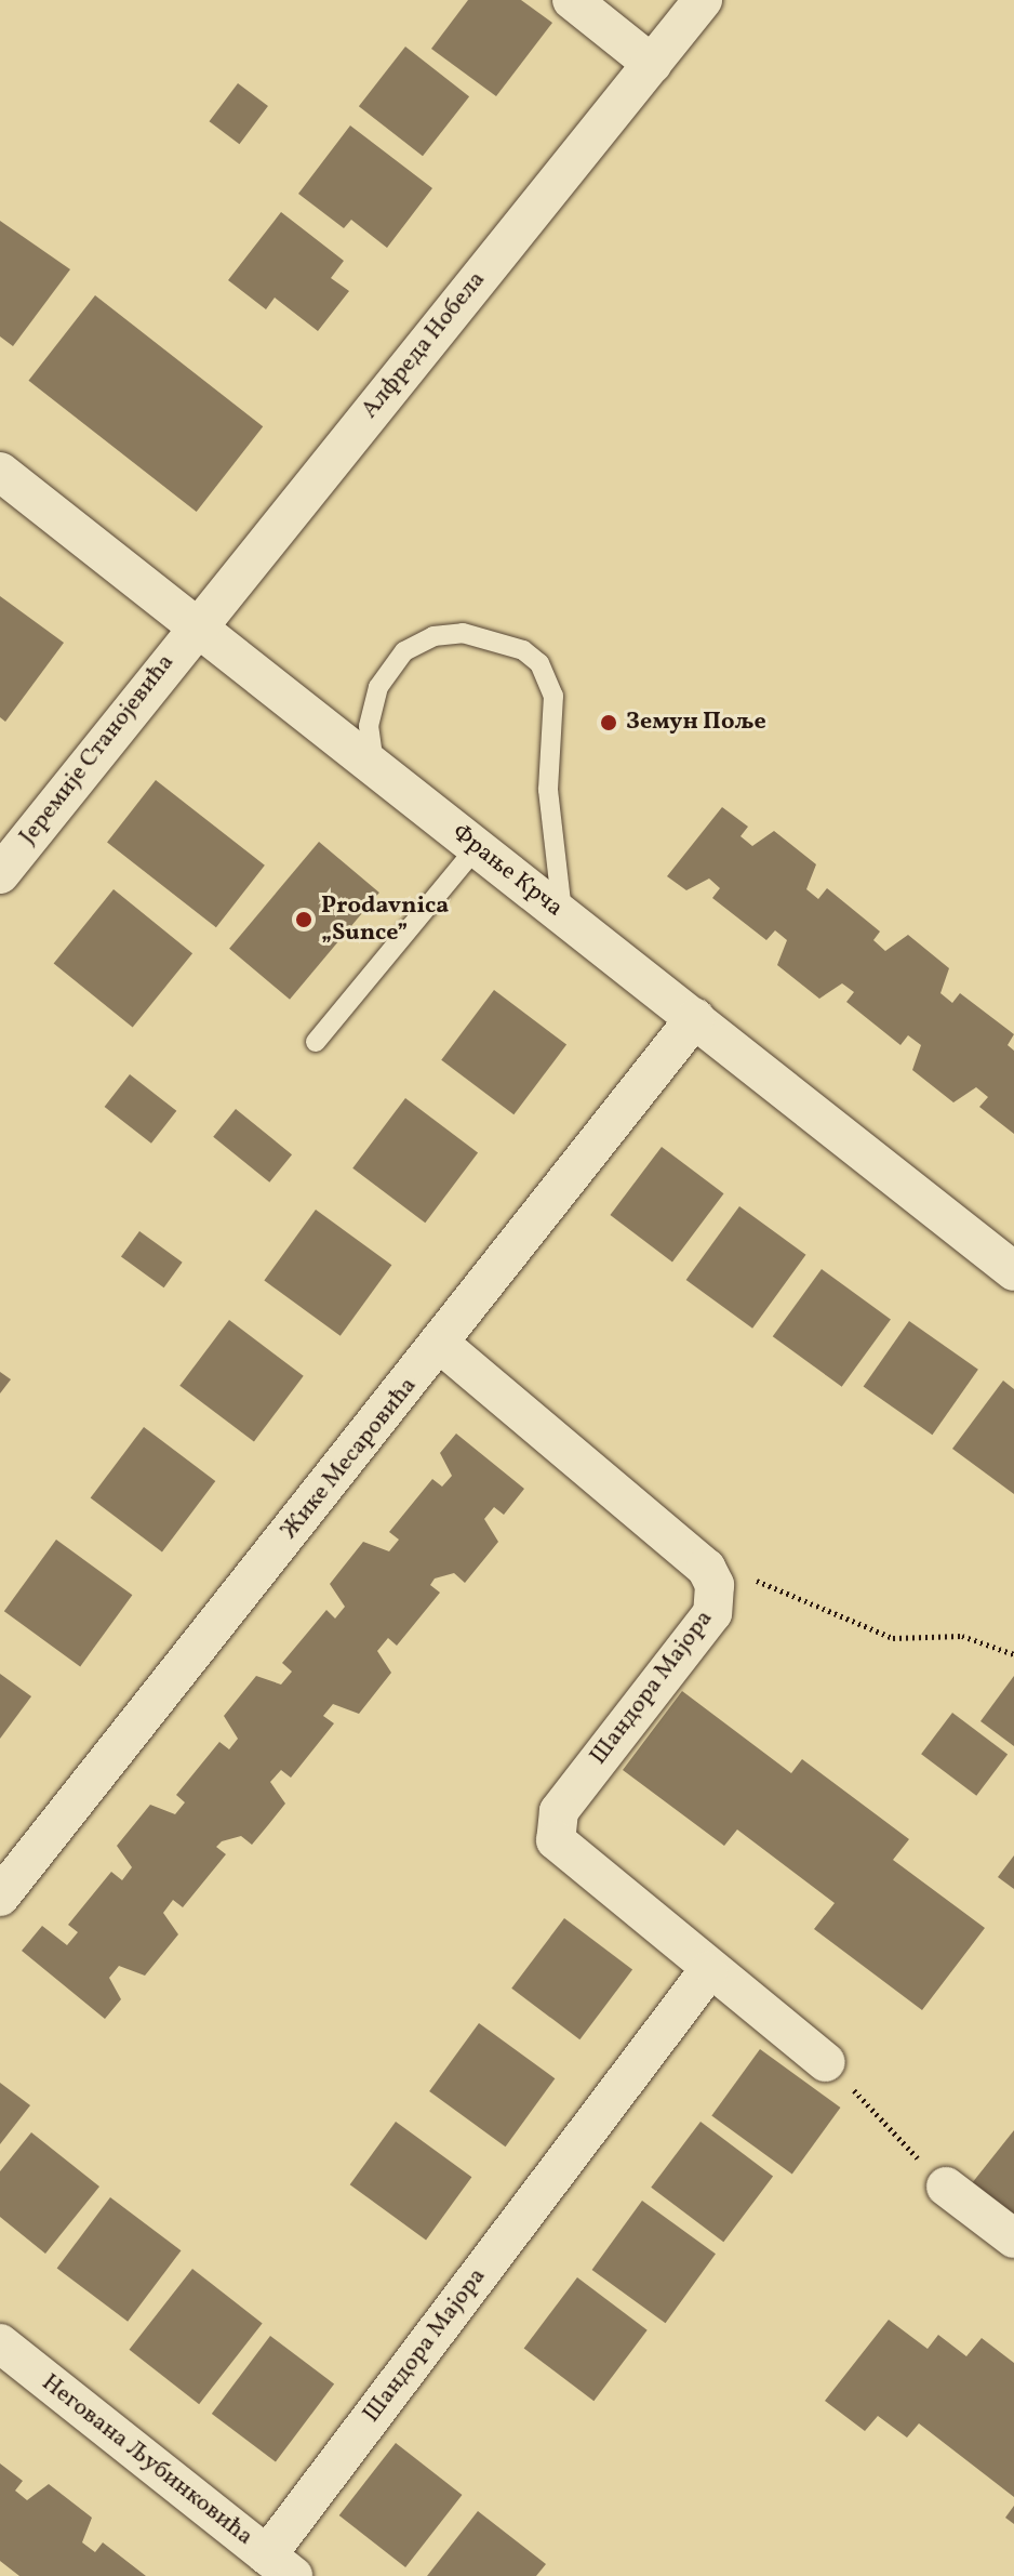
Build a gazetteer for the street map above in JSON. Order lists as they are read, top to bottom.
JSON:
{
  "streets": {
    "street": [
      "Алфреда Нобела",
      "Јеремије Станојевића",
      "Фрање Крча",
      "Жике Месаровића",
      "Шандора Мајора",
      "Негована Љубинковића"
    ]
  },
  "crossings": [
    ["Алфреда Нобела", "Јеремије Станојевића"],
    ["Алфреда Нобела", "Фрање Крча"],
    ["Јеремије Станојевића", "Фрање Крча"],
    ["Фрање Крча", "Жике Месаровића"],
    ["Шандора Мајора", "Негована Љубинковића"]
  ],
  "places": ["Земун Поље", "Prodavnica „Sunce”"]
}
